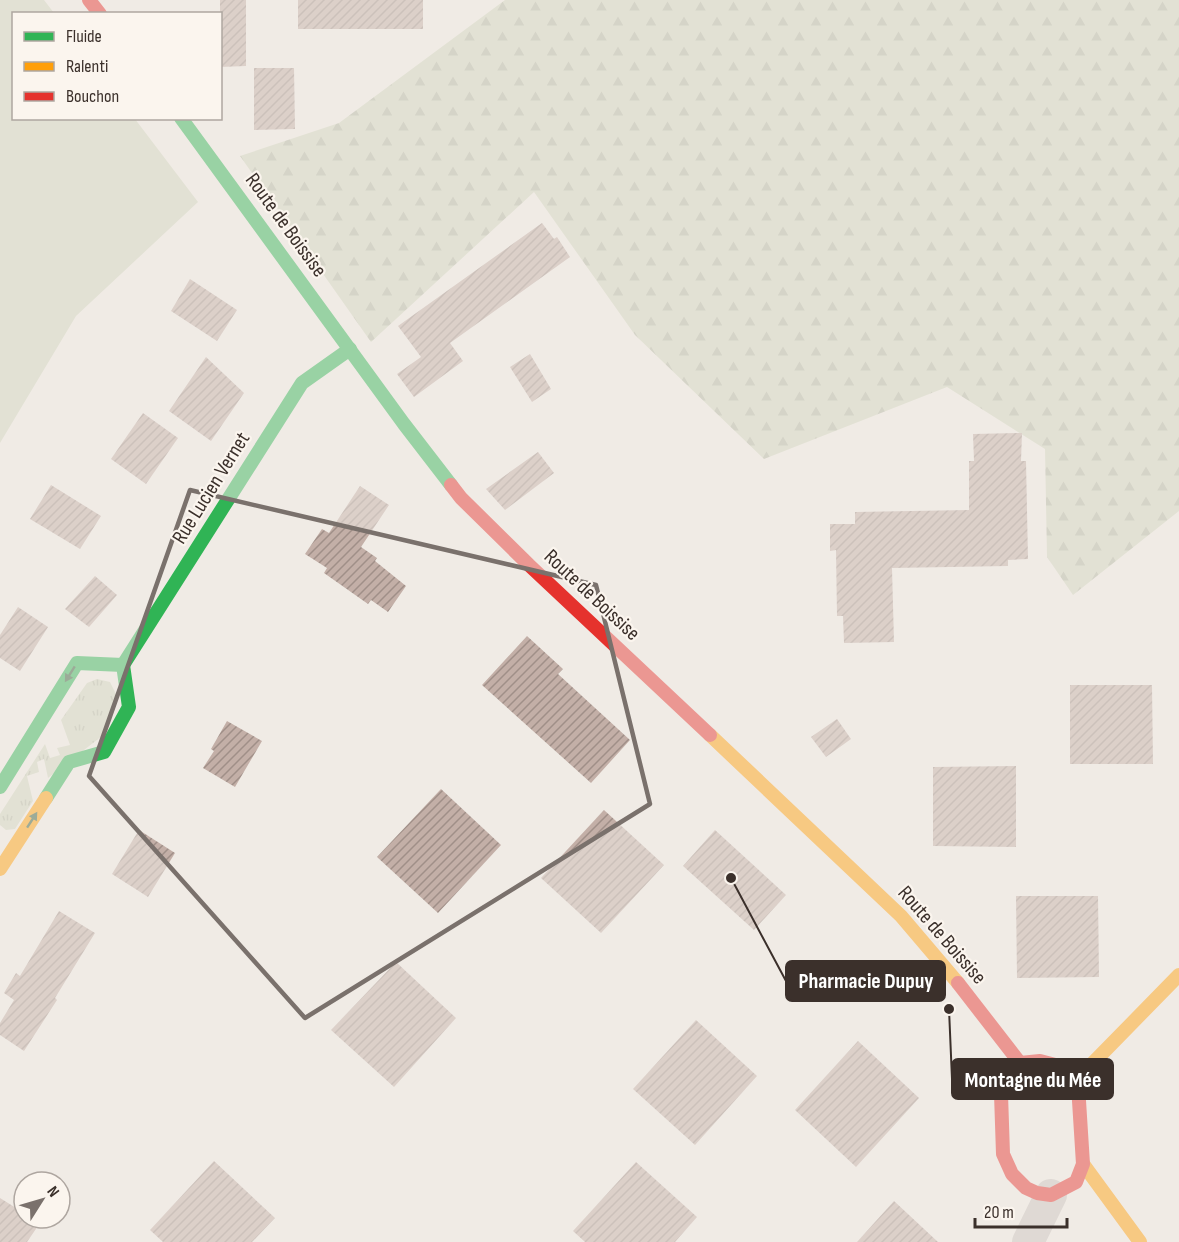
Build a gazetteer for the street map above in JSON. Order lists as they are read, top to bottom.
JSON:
{
  "streets": {
    "street": ["Route de Boissise", "Rue Lucien Vernet"]
  },
  "crossings": [
    ["Route de Boissise", "Rue Lucien Vernet"]
  ],
  "places": ["Pharmacie Dupuy", "Montagne du Mée"],
  "legend": ["Fluide", "Ralenti", "Bouchon"],
  "scale_bar": "20 m",
  "north": "top right"
}
